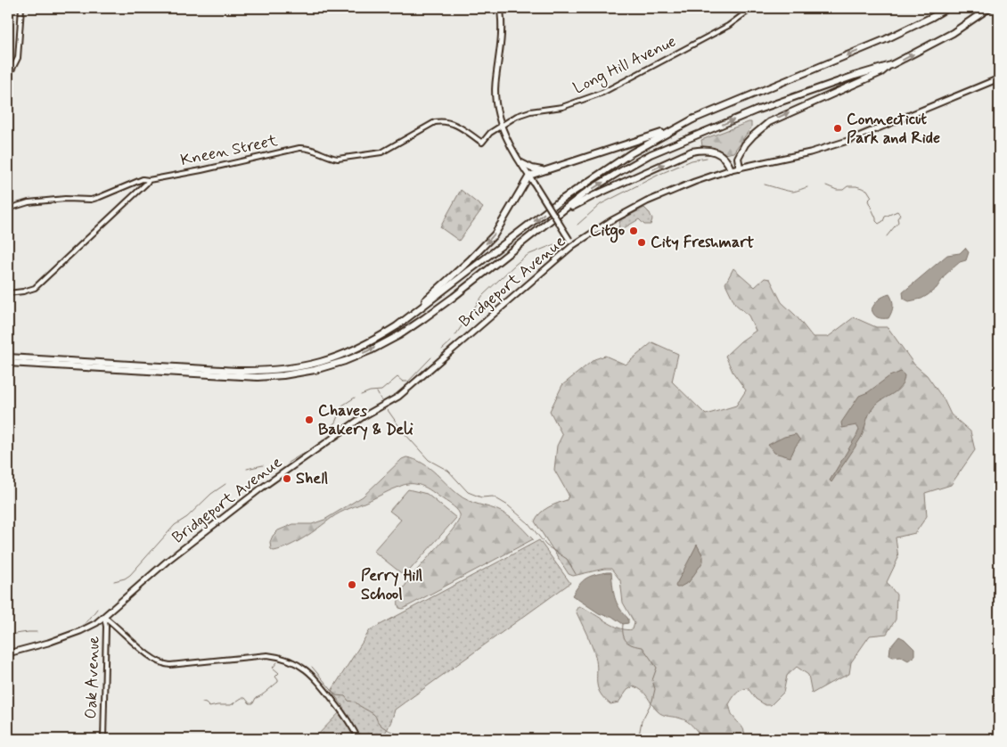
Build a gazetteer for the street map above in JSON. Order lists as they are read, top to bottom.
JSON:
{
  "streets": {
    "main road": ["Bridgeport Avenue"],
    "street": ["Long Hill Avenue", "Kneen Street", "Oak Avenue"]
  },
  "crossings": [
    ["Long Hill Avenue", "Kneen Street"],
    ["Bridgeport Avenue", "Oak Avenue"]
  ],
  "places": [
    "Connecticut Park and Ride",
    "Citgo",
    "City Freshmart",
    "Chaves Bakery & Deli",
    "Shell",
    "Perry Hill School"
  ]
}
